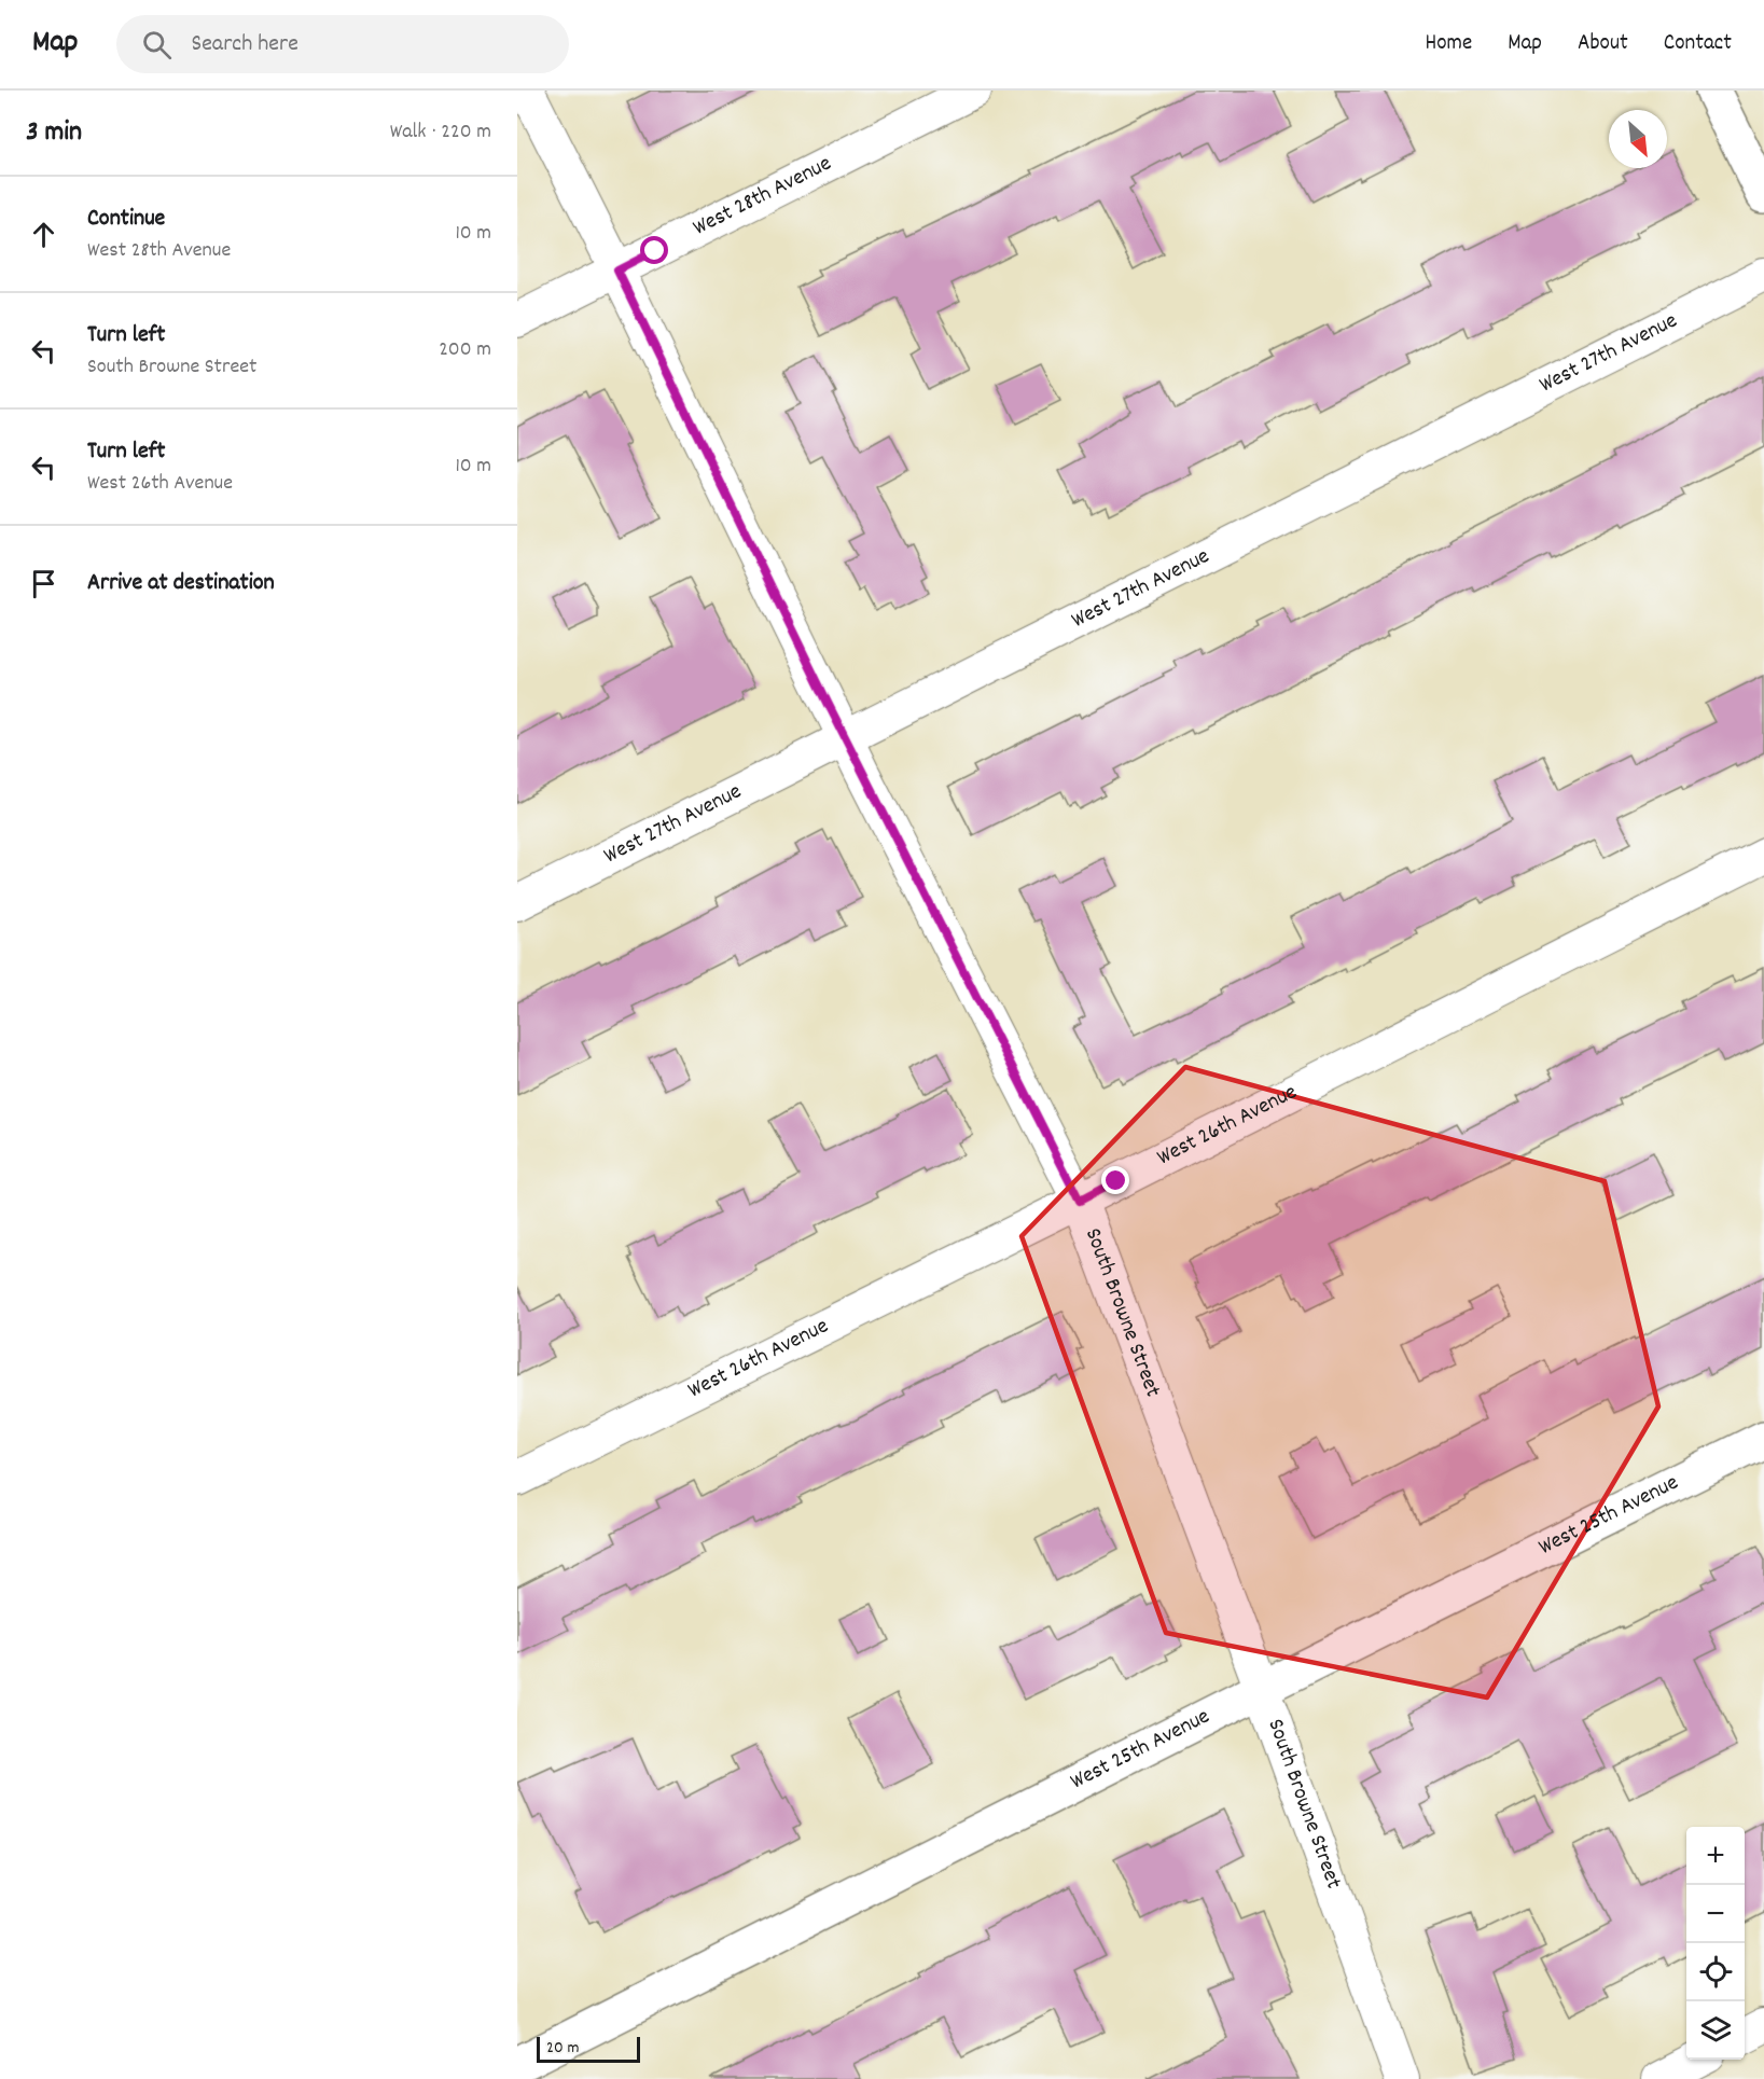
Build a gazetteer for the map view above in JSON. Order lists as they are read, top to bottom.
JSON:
{
  "streets": {
    "street": [
      "West 28th Avenue",
      "West 27th Avenue",
      "West 26th Avenue",
      "South Browne Street",
      "West 25th Avenue"
    ]
  },
  "crossings": [
    ["West 28th Avenue", "South Browne Street"],
    ["West 27th Avenue", "South Browne Street"],
    ["West 26th Avenue", "South Browne Street"],
    ["South Browne Street", "West 25th Avenue"]
  ],
  "scale_bar": "20 m",
  "north": "bottom right",
  "page": {
    "header": "Map",
    "search": "Search here",
    "nav": [
      "Home",
      "Map",
      "About",
      "Contact"
    ],
    "heading": ["3 min", "Walk · 220 m"],
    "list": [
      ["Continue", "West 28th Avenue", "10 m"],
      ["Turn left", "South Browne Street", "200 m"],
      ["Turn left", "West 26th Avenue", "10 m"],
      "Arrive at destination"
    ],
    "map_buttons": ["+", "−"],
    "scale": "20 m"
  }
}
